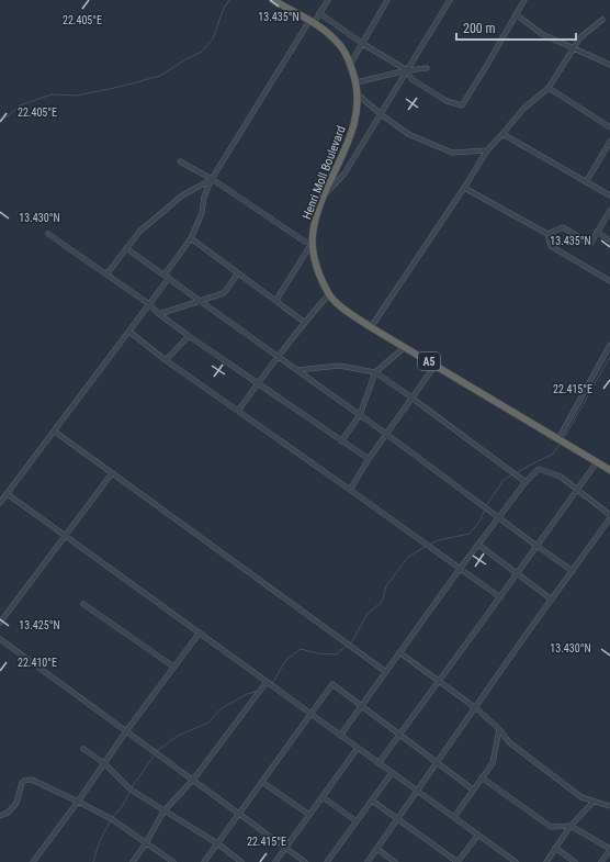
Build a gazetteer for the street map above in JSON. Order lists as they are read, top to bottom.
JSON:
{
  "streets": {
    "highway": ["Henri Moll Boulevard", "A5"]
  },
  "scale_bar": "200 m",
  "coordinates": [
    "13.435°N",
    "22.405°E",
    "13.430°N",
    "22.415°E",
    "13.425°N",
    "22.410°E"
  ]
}
